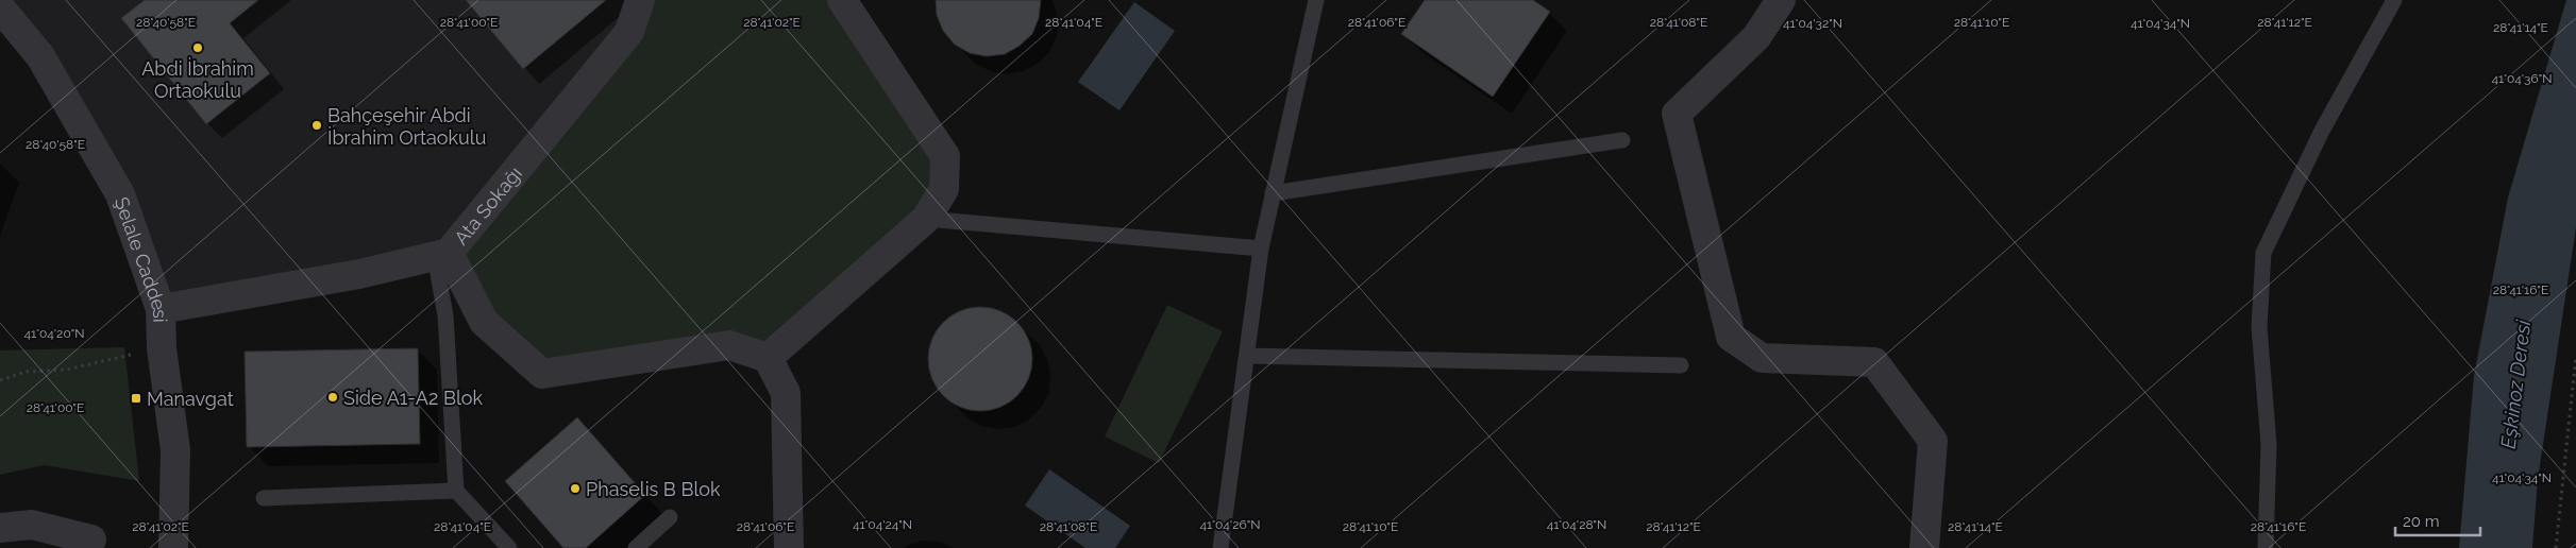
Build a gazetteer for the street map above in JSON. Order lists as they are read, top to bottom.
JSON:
{
  "streets": {
    "street": ["Ata Sokağı", "Şelale Caddesi"]
  },
  "crossings": [
    ["Ata Sokağı", "Şelale Caddesi"]
  ],
  "water": ["Eşkinoz Deresi"],
  "places": {
    "other": [
      "Abdi İbrahim Ortaokulu",
      "Bahçeşehir Abdi İbrahim Ortaokulu",
      "Side A1-A2 Blok",
      "Phaselis B Blok"
    ],
    "transit": ["Manavgat"]
  },
  "scale_bar": "20 m",
  "coordinates": [
    "28°40'58\"E",
    "28°41'00\"E",
    "28°41'02\"E",
    "28°41'04\"E",
    "28°41'06\"E",
    "28°41'08\"E",
    "28°41'10\"E",
    "28°41'12\"E",
    "41°04'32\"N",
    "41°04'34\"N",
    "28°41'14\"E",
    "41°04'36\"N",
    "28°41'16\"E",
    "41°04'20\"N",
    "41°04'24\"N",
    "41°04'26\"N",
    "41°04'28\"N"
  ]
}
